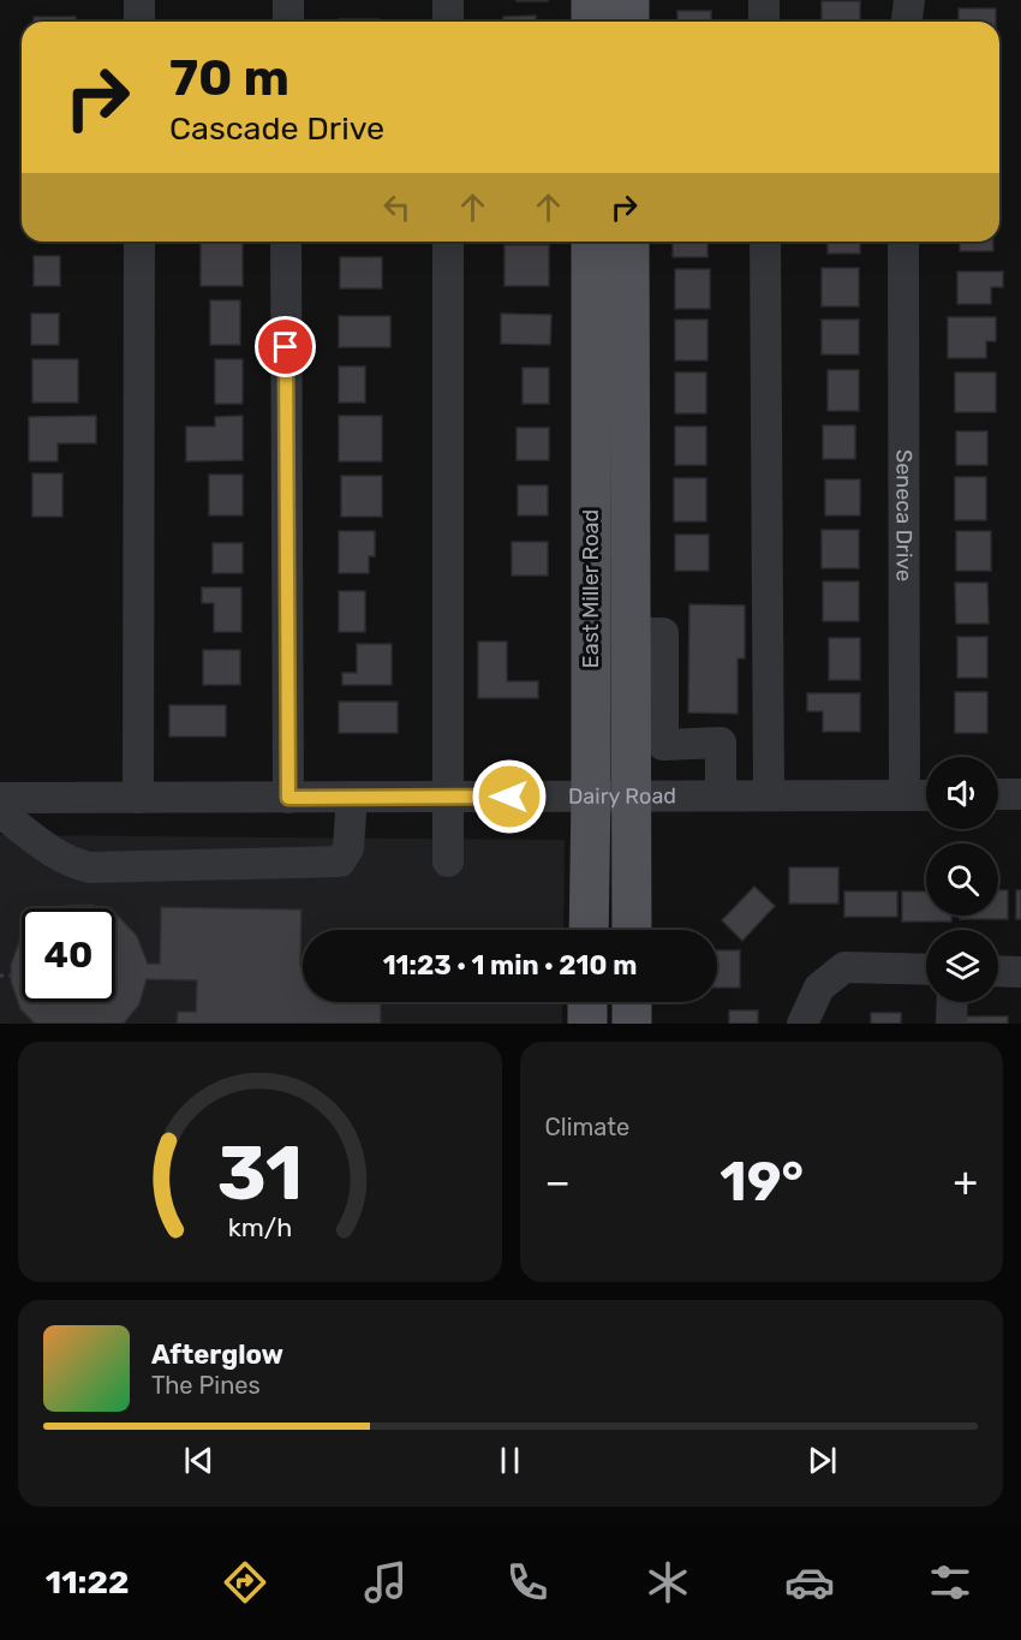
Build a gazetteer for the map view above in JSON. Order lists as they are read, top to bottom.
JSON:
{
  "streets": {
    "main road": ["East Miller Road"],
    "street": ["Seneca Drive", "Dairy Road"]
  },
  "crossings": [
    ["Seneca Drive", "Dairy Road"],
    ["East Miller Road", "Dairy Road"]
  ],
  "page": {
    "turn": ["70 m", "Cascade Drive"],
    "limit": "40",
    "trip": "11:23 · 1 min · 210 m",
    "tile": "Climate",
    "heat": ["−", "19°", "+"],
    "song": ["Afterglow", "The Pines"],
    "tabs": "11:22",
    "gauge": ["31", "km/h"]
  }
}
